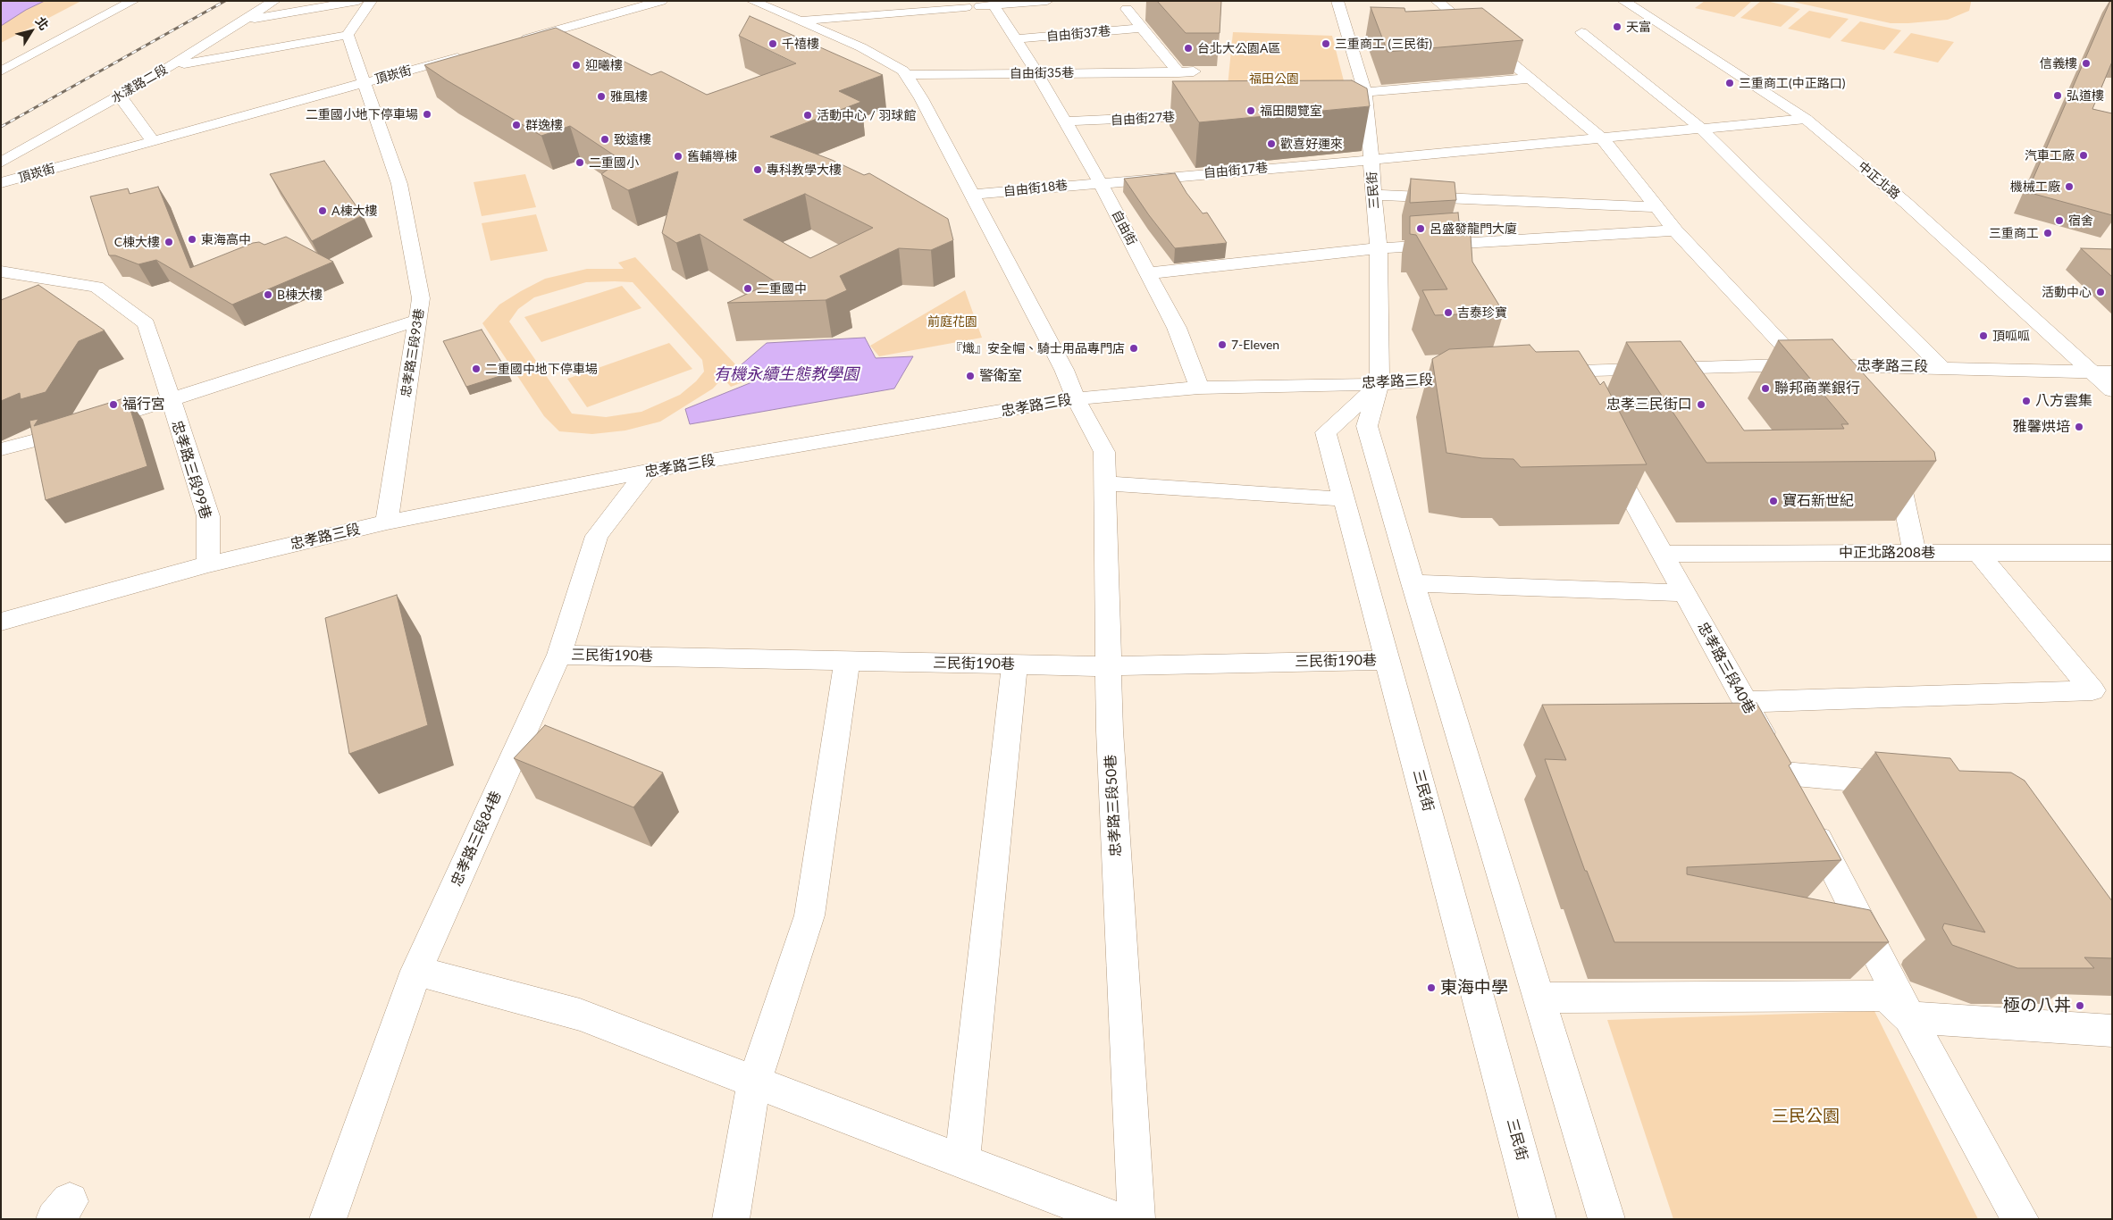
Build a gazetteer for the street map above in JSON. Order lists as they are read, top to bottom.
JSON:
{
  "streets": {
    "street": [
      "自由街37巷",
      "自由街35巷",
      "頂崁街",
      "水漾路二段",
      "自由街27巷",
      "自由街17巷",
      "中正北路",
      "自由街18巷",
      "三民街",
      "自由街",
      "忠孝路三段93巷",
      "忠孝路三段",
      "忠孝路三段99巷",
      "中正北路208巷",
      "三民街190巷",
      "忠孝路三段40巷",
      "忠孝路三段50巷",
      "忠孝路三段84巷"
    ]
  },
  "crossings": [
    ["自由街37巷", "自由街"],
    ["自由街35巷", "自由街"],
    ["自由街35巷", "忠孝路三段50巷"],
    ["頂崁街", "水漾路二段"],
    ["頂崁街", "忠孝路三段93巷"],
    ["自由街27巷", "自由街"],
    ["自由街17巷", "中正北路"],
    ["自由街17巷", "自由街18巷"],
    ["自由街17巷", "三民街"],
    ["自由街17巷", "自由街"],
    ["中正北路", "忠孝路三段"],
    ["自由街18巷", "自由街"],
    ["自由街18巷", "忠孝路三段50巷"],
    ["三民街", "忠孝路三段"],
    ["三民街", "三民街190巷"],
    ["自由街", "忠孝路三段"],
    ["忠孝路三段93巷", "忠孝路三段"],
    ["忠孝路三段", "忠孝路三段99巷"],
    ["忠孝路三段", "忠孝路三段50巷"],
    ["忠孝路三段", "忠孝路三段84巷"],
    ["中正北路208巷", "忠孝路三段40巷"],
    ["三民街190巷", "忠孝路三段50巷"],
    ["三民街190巷", "忠孝路三段84巷"]
  ],
  "water": ["有機永續生態教學園"],
  "parks": ["福田公園", "前庭花園", "三民公園"],
  "places": [
    "天富",
    "千禧樓",
    "三重商工 (三民街)",
    "台北大公園A區",
    "信義樓",
    "迎曦樓",
    "三重商工(中正路口)",
    "弘道樓",
    "雅風樓",
    "福田閱覽室",
    "二重國小地下停車場",
    "活動中心 / 羽球館",
    "群逸樓",
    "致遠樓",
    "歡喜好運來",
    "汽車工廠",
    "舊輔導棟",
    "二重國小",
    "專科教學大樓",
    "機械工廠",
    "A棟大樓",
    "宿舍",
    "呂盛發龍門大廈",
    "三重商工",
    "東海高中",
    "C棟大樓",
    "二重國中",
    "活動中心",
    "B棟大樓",
    "吉泰珍寶",
    "頂呱呱",
    "7-Eleven",
    "『熾』安全帽、騎士用品專門店",
    "二重國中地下停車場",
    "警衛室",
    "聯邦商業銀行",
    "八方雲集",
    "福行宮",
    "忠孝三民街口",
    "雅馨烘培",
    "寶石新世紀",
    "東海中學",
    "極の八丼"
  ],
  "north": "top right"
}
